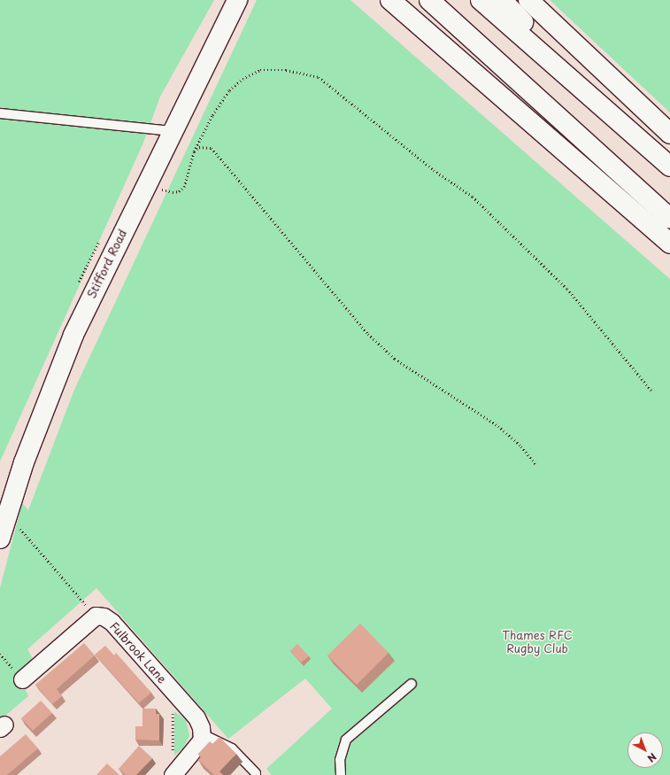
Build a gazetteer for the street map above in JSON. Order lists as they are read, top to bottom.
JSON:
{
  "streets": {
    "main road": ["Stifford Road"],
    "street": ["Fulbrook Lane"]
  },
  "parks": ["Thames RFC Rugby Club"],
  "north": "bottom right"
}
